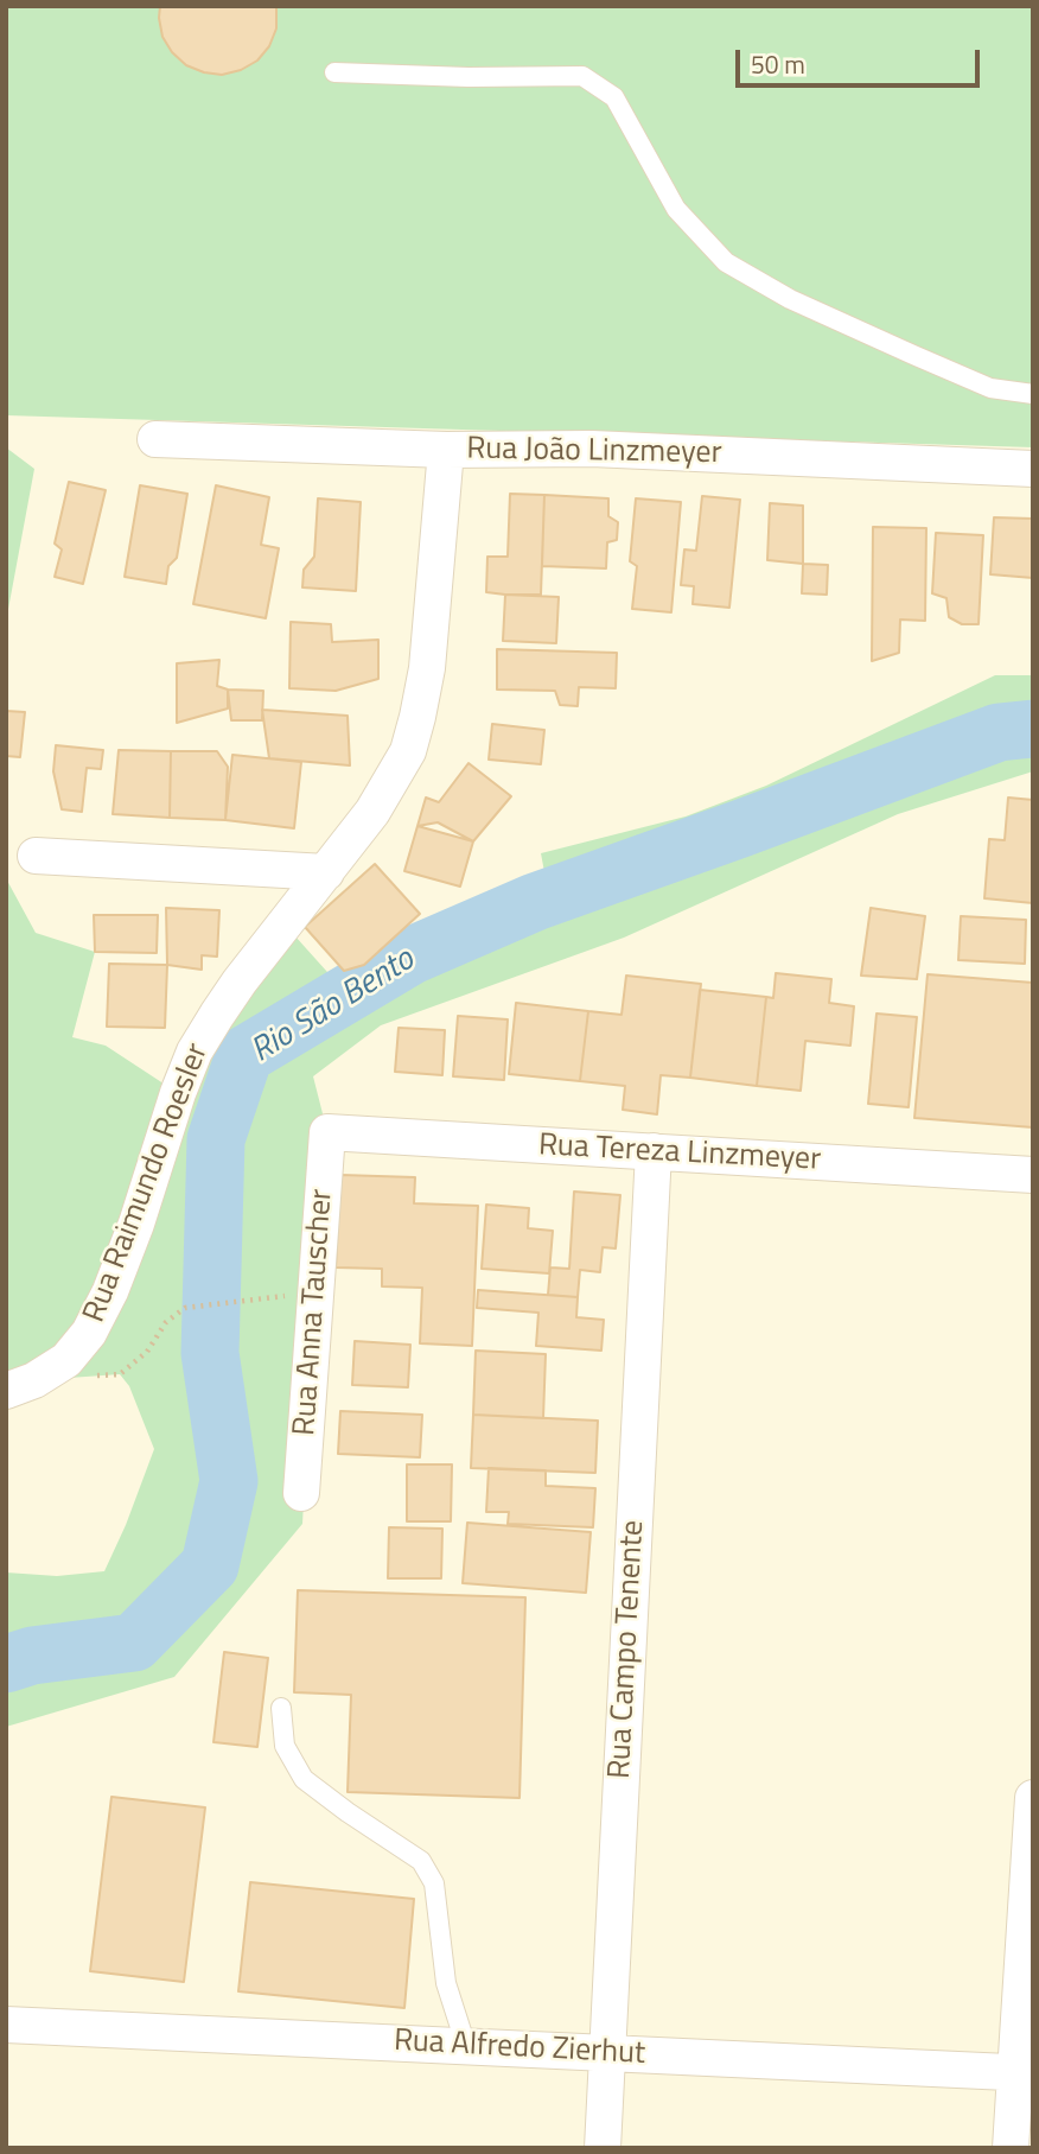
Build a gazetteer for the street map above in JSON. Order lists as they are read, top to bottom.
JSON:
{
  "streets": {
    "street": [
      "Rua João Linzmeyer",
      "Rua Tereza Linzmeyer",
      "Rua Raimundo Roesler",
      "Rua Anna Tauscher",
      "Rua Campo Tenente",
      "Rua Alfredo Zierhut"
    ]
  },
  "crossings": [
    ["Rua João Linzmeyer", "Rua Raimundo Roesler"],
    ["Rua Tereza Linzmeyer", "Rua Anna Tauscher"],
    ["Rua Tereza Linzmeyer", "Rua Campo Tenente"],
    ["Rua Campo Tenente", "Rua Alfredo Zierhut"]
  ],
  "water": ["Rio São Bento"],
  "scale_bar": "50 m"
}
